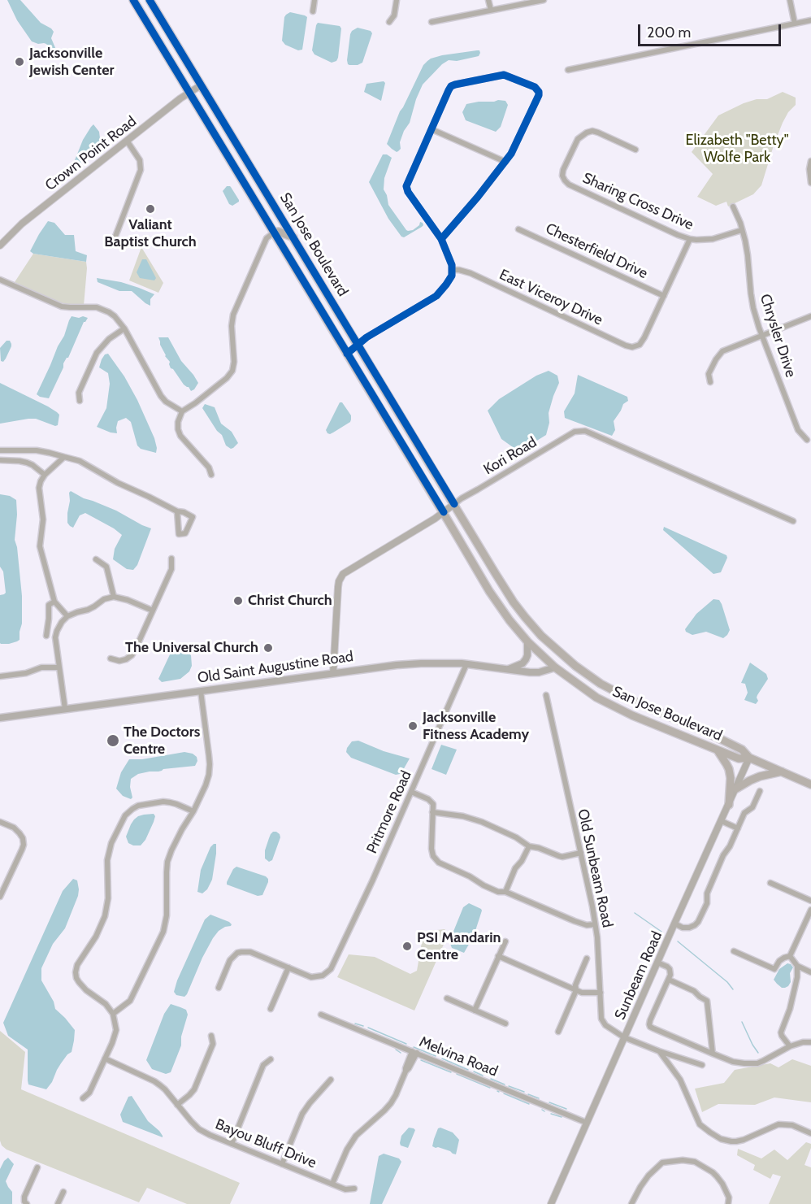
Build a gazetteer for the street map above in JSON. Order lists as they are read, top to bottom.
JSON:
{
  "streets": {
    "main road": ["San Jose Boulevard", "Old Saint Augustine Road"],
    "street": [
      "Crown Point Road",
      "Sharing Cross Drive",
      "Chesterfield Drive",
      "East Viceroy Drive",
      "Chrysler Drive",
      "Kori Road",
      "Pritmore Road",
      "Old Sunbeam Road",
      "Sunbeam Road",
      "Melvina Road",
      "Bayou Bluff Drive"
    ]
  },
  "crossings": [
    ["Crown Point Road", "San Jose Boulevard"],
    ["Sharing Cross Drive", "Chrysler Drive"],
    ["San Jose Boulevard", "Kori Road"],
    ["San Jose Boulevard", "Old Saint Augustine Road"],
    ["San Jose Boulevard", "Sunbeam Road"],
    ["Chesterfield Drive", "East Viceroy Drive"],
    ["Kori Road", "Old Saint Augustine Road"],
    ["Old Saint Augustine Road", "Pritmore Road"],
    ["Old Sunbeam Road", "Sunbeam Road"],
    ["Sunbeam Road", "Melvina Road"]
  ],
  "parks": ["Elizabeth \"Betty\" Wolfe Park"],
  "places": [
    "Jacksonville Jewish Center",
    "Valiant Baptist Church",
    "Christ Church",
    "The Universal Church",
    "Jacksonville Fitness Academy",
    "The Doctors Centre",
    "PSI Mandarin Centre"
  ],
  "scale_bar": "200 m"
}
